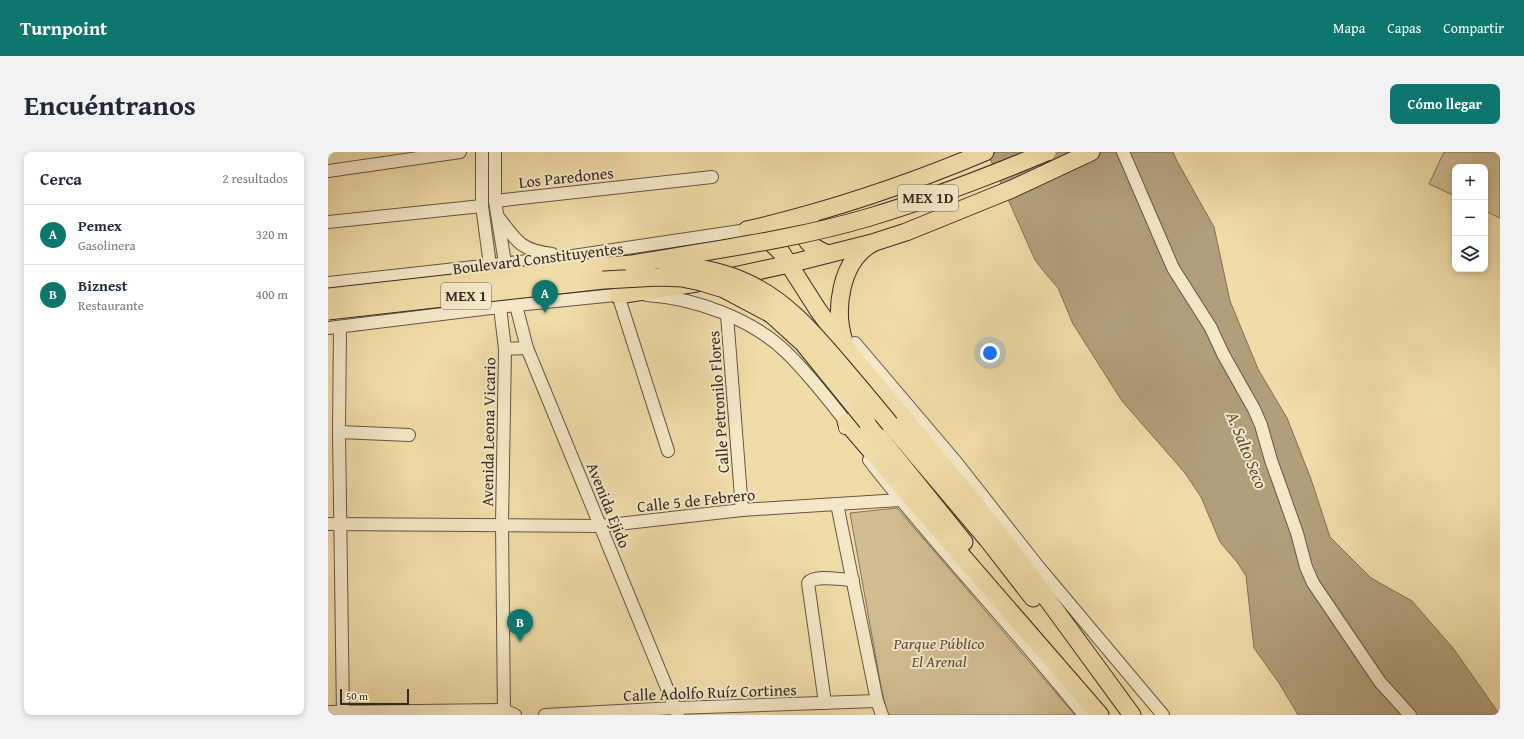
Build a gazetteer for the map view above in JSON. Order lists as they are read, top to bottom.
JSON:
{
  "streets": {
    "highway": ["MEX 1D", "Boulevard Constituyentes", "MEX 1"],
    "street": [
      "Los Paredones",
      "Calle Petronilo Flores",
      "Avenida Leona Vicario",
      "Calle 5 de Febrero",
      "Avenida Ejido",
      "Calle Adolfo Ruíz Cortines"
    ]
  },
  "crossings": [
    ["MEX 1D", "MEX 1"],
    ["Boulevard Constituyentes", "Avenida Leona Vicario"],
    ["Calle Petronilo Flores", "Calle 5 de Febrero"],
    ["Avenida Leona Vicario", "Calle 5 de Febrero"],
    ["Calle 5 de Febrero", "Avenida Ejido"],
    ["Avenida Ejido", "Calle Adolfo Ruíz Cortines"]
  ],
  "water": ["A. Salto Seco"],
  "parks": ["Parque Público El Arenal"],
  "scale_bar": "50 m",
  "page": {
    "header": "Turnpoint",
    "nav": ["Mapa", "Capas", "Compartir"],
    "title": "Encuéntranos",
    "buttons": "Cómo llegar",
    "heading": ["Cerca", "2 resultados"],
    "map_buttons": ["+", "−"],
    "list": [
      {
        "mark": "A",
        "name": "Pemex",
        "note": "Gasolinera",
        "value": "320 m"
      },
      {
        "mark": "B",
        "name": "Biznest",
        "note": "Restaurante",
        "value": "400 m"
      }
    ],
    "pins": ["A", "B"],
    "scale": "50 m"
  }
}
